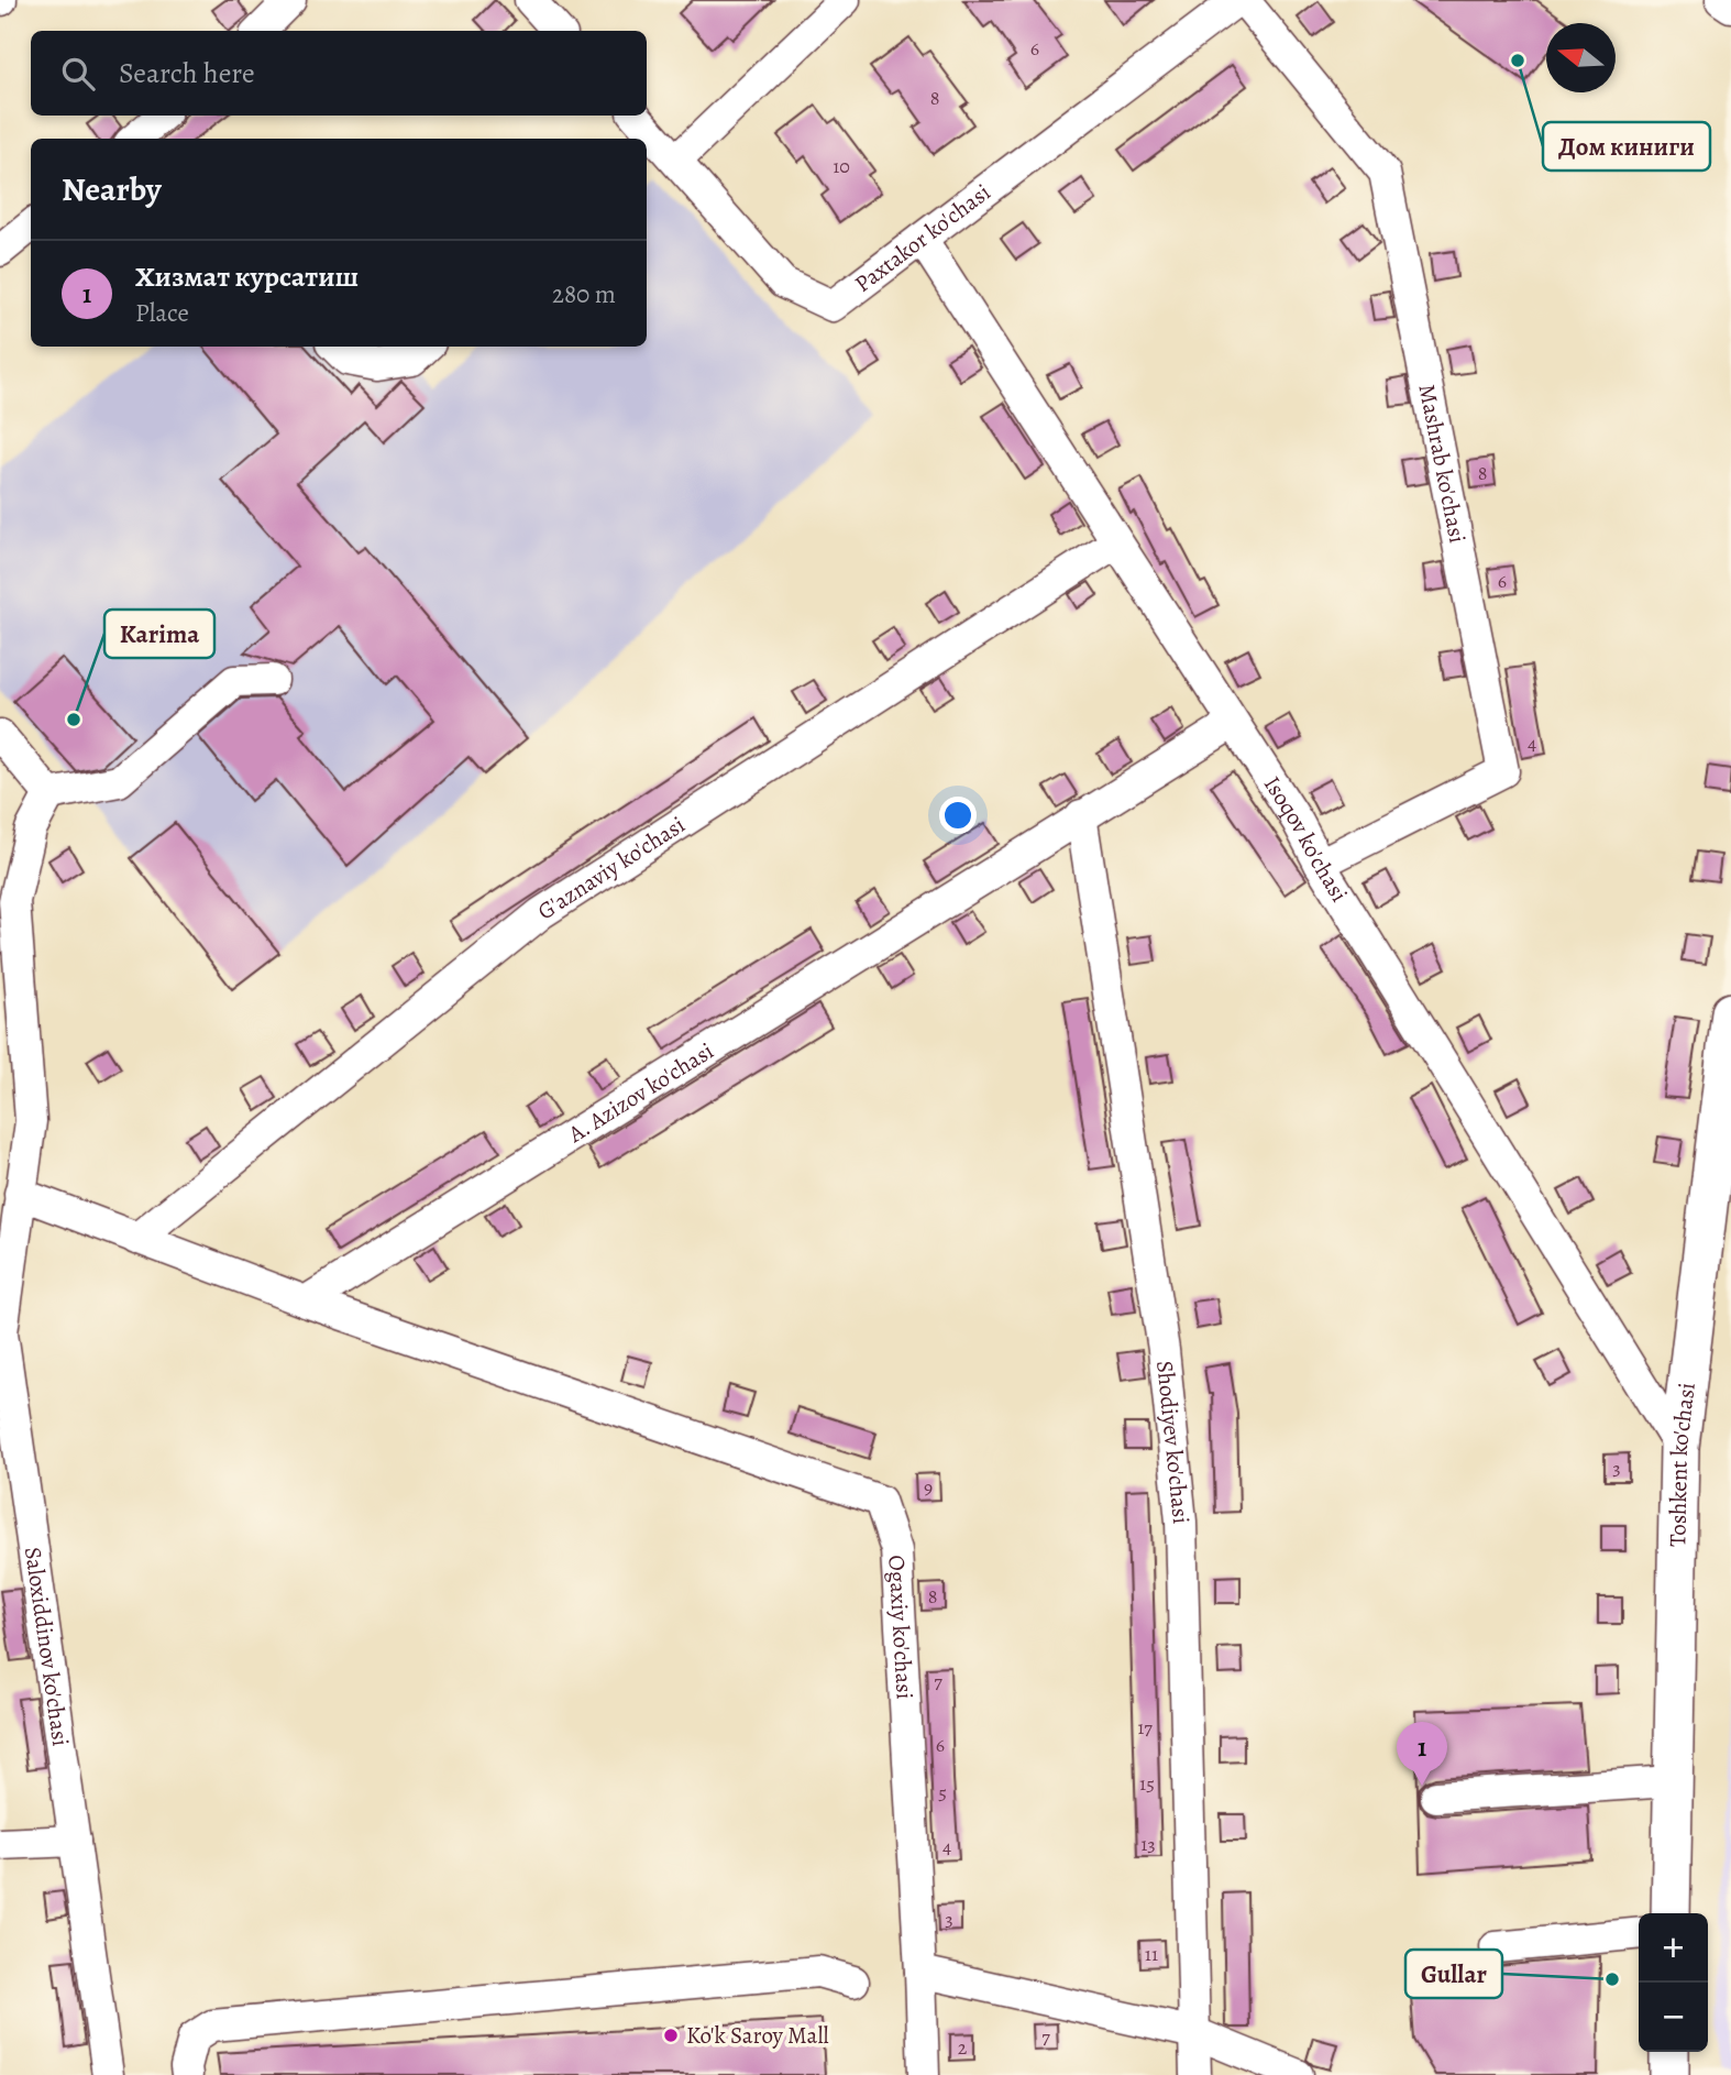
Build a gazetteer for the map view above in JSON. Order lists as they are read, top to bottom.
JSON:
{
  "streets": {
    "main road": ["Toshkent ko'chasi"],
    "street": [
      "Paxtakor ko'chasi",
      "Mashrab ko'chasi",
      "Isoqov ko'chasi",
      "G'aznaviy ko'chasi",
      "A. Azizov ko'chasi",
      "Shodiyev ko'chasi",
      "Ogaxiy ko'chasi",
      "Saloxiddinov ko'chasi"
    ]
  },
  "crossings": [
    ["Paxtakor ko'chasi", "Isoqov ko'chasi"],
    ["Mashrab ko'chasi", "Isoqov ko'chasi"],
    ["Isoqov ko'chasi", "G'aznaviy ko'chasi"],
    ["Isoqov ko'chasi", "A. Azizov ko'chasi"],
    ["Isoqov ko'chasi", "Toshkent ko'chasi"],
    ["A. Azizov ko'chasi", "Shodiyev ko'chasi"],
    ["A. Azizov ko'chasi", "Ogaxiy ko'chasi"]
  ],
  "places": [
    "Дом киниги",
    "Karima",
    "Gullar",
    "Ko'k Saroy Mall"
  ],
  "house_numbers": [
    "6",
    "8",
    "10",
    "8",
    "6",
    "4",
    "3",
    "9",
    "8",
    "7",
    "17",
    "6",
    "15",
    "5",
    "13",
    "4",
    "3",
    "11",
    "7",
    "2"
  ],
  "north": "left",
  "page": {
    "search": "Search here",
    "heading": "Nearby",
    "list": [
      {
        "mark": "1",
        "name": "Хизмат курсатиш",
        "note": "Place",
        "value": "280 m"
      }
    ],
    "pins": "1",
    "map_buttons": ["+", "−"]
  }
}
